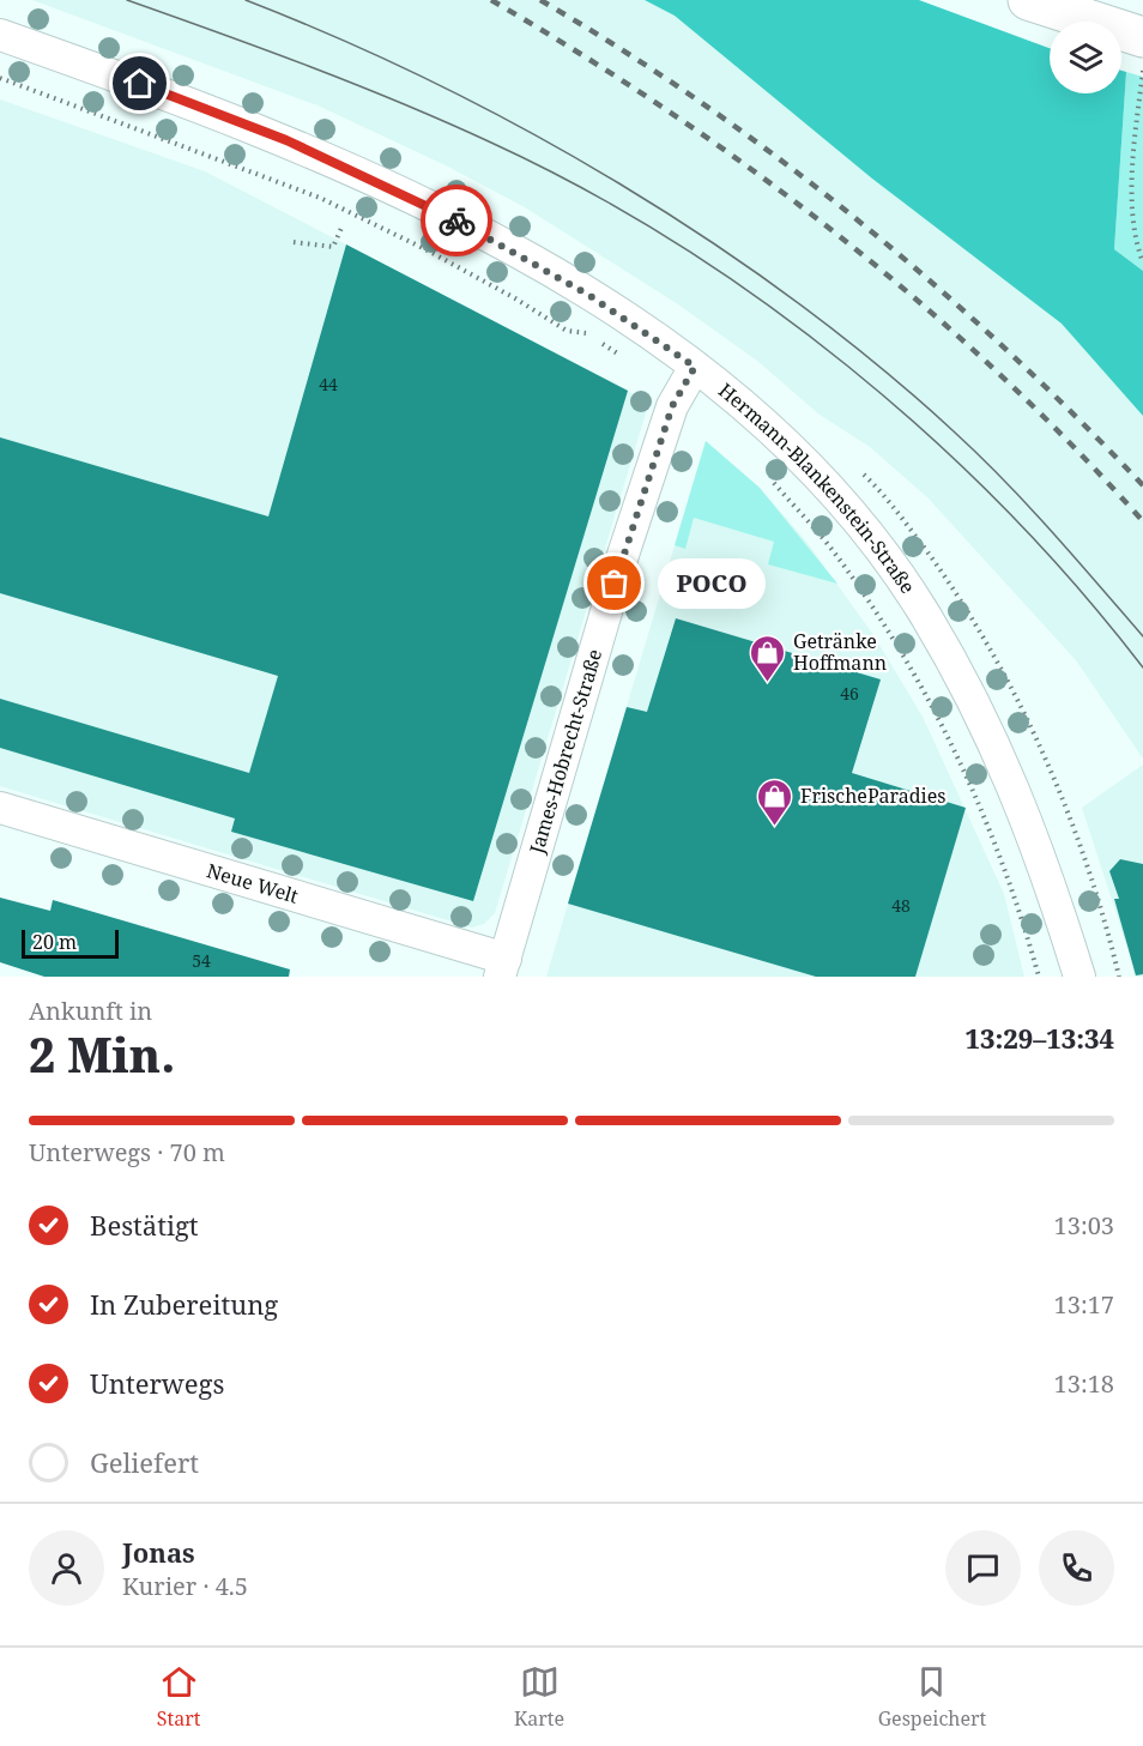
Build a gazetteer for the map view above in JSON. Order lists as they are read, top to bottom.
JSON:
{
  "streets": {
    "street": ["Hermann-Blankenstein-Straße", "James-Hobrecht-Straße", "Neue Welt"]
  },
  "crossings": [
    ["Hermann-Blankenstein-Straße", "James-Hobrecht-Straße"],
    ["James-Hobrecht-Straße", "Neue Welt"]
  ],
  "places": {
    "other": ["POCO"],
    "shop": ["Getränke Hoffmann", "FrischeParadies"]
  },
  "house_numbers": [
    "44",
    "46",
    "48",
    "54"
  ],
  "scale_bar": "20 m",
  "page": {
    "bubble": "POCO",
    "scale": "20 m",
    "heading": ["2 Min.", "Ankunft in", "13:29–13:34"],
    "panel": ["Jonas", "Kurier · 4.5"],
    "bar": "Unterwegs · 70 m",
    "list": [
      ["Bestätigt", "13:03"],
      ["In Zubereitung", "13:17"],
      ["Unterwegs", "13:18"],
      "Geliefert"
    ],
    "tabs": ["Start", "Karte", "Gespeichert"]
  }
}
